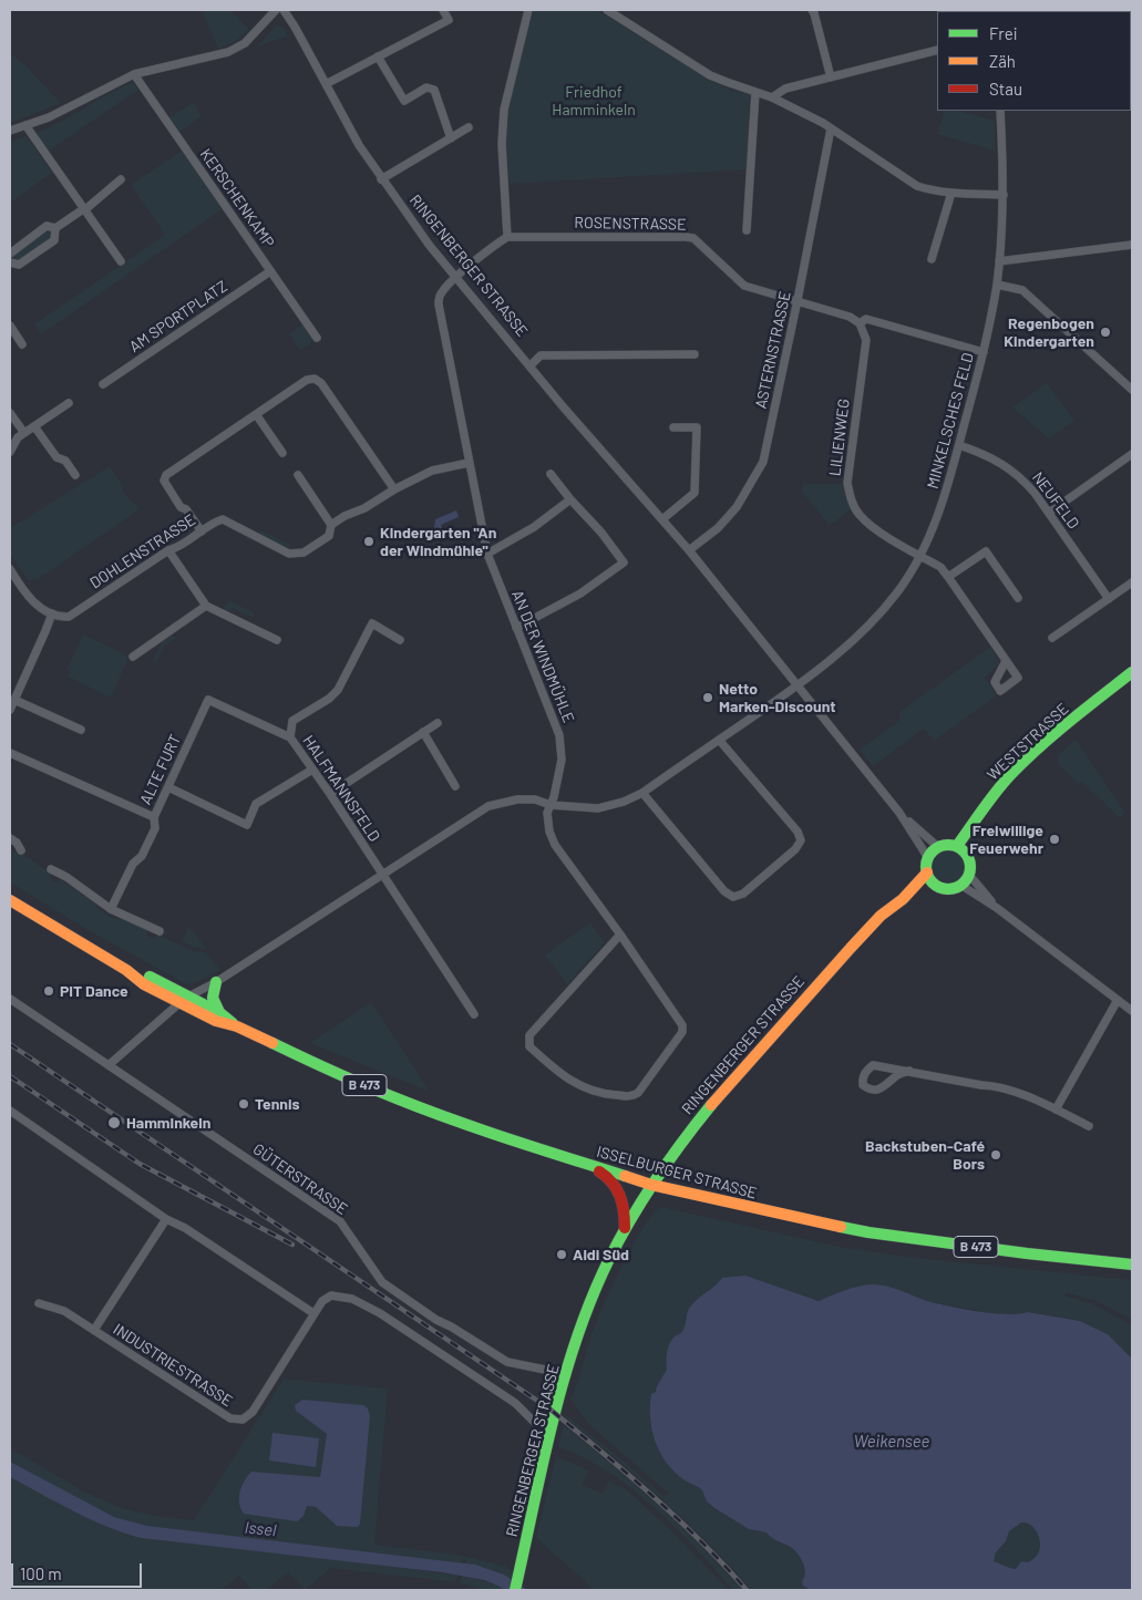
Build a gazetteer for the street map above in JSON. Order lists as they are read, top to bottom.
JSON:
{
  "streets": {
    "main road": [
      "RINGENBERGER STRASSE",
      "WESTSTRASSE",
      "B 473",
      "ISSELBURGER STRASSE"
    ],
    "street": [
      "KERSCHENKAMP",
      "ROSENSTRASSE",
      "AM SPORTPLATZ",
      "ASTERNSTRASSE",
      "MINKELSCHES FELD",
      "LILIENWEG",
      "NEUFELD",
      "DOHLENSTRASSE",
      "AN DER WINDMÜHLE",
      "ALTE FURT",
      "HALFMANNSFELD",
      "GÜTERSTRASSE",
      "INDUSTRIESTRASSE"
    ]
  },
  "crossings": [
    ["KERSCHENKAMP", "AM SPORTPLATZ"],
    ["ROSENSTRASSE", "ASTERNSTRASSE"],
    ["ROSENSTRASSE", "LILIENWEG"],
    ["RINGENBERGER STRASSE", "ASTERNSTRASSE"],
    ["RINGENBERGER STRASSE", "MINKELSCHES FELD"],
    ["RINGENBERGER STRASSE", "AN DER WINDMÜHLE"],
    ["RINGENBERGER STRASSE", "WESTSTRASSE"],
    ["RINGENBERGER STRASSE", "B 473"],
    ["RINGENBERGER STRASSE", "ISSELBURGER STRASSE"],
    ["RINGENBERGER STRASSE", "GÜTERSTRASSE"],
    ["MINKELSCHES FELD", "LILIENWEG"],
    ["MINKELSCHES FELD", "NEUFELD"],
    ["MINKELSCHES FELD", "AN DER WINDMÜHLE"],
    ["DOHLENSTRASSE", "AN DER WINDMÜHLE"],
    ["ALTE FURT", "HALFMANNSFELD"],
    ["B 473", "ISSELBURGER STRASSE"]
  ],
  "water": ["Weikensee", "Issel"],
  "parks": ["Friedhof Hamminkeln"],
  "places": [
    "Regenbogen Kindergarten",
    "Kindergarten \"An der Windmühle\"",
    "Netto Marken-Discount",
    "Freiwillige Feuerwehr",
    "PIT Dance",
    "Tennis",
    "Hamminkeln",
    "Backstuben-Café Bors",
    "Aldi Süd"
  ],
  "legend": ["Frei", "Zäh", "Stau"],
  "scale_bar": "100 m"
}
